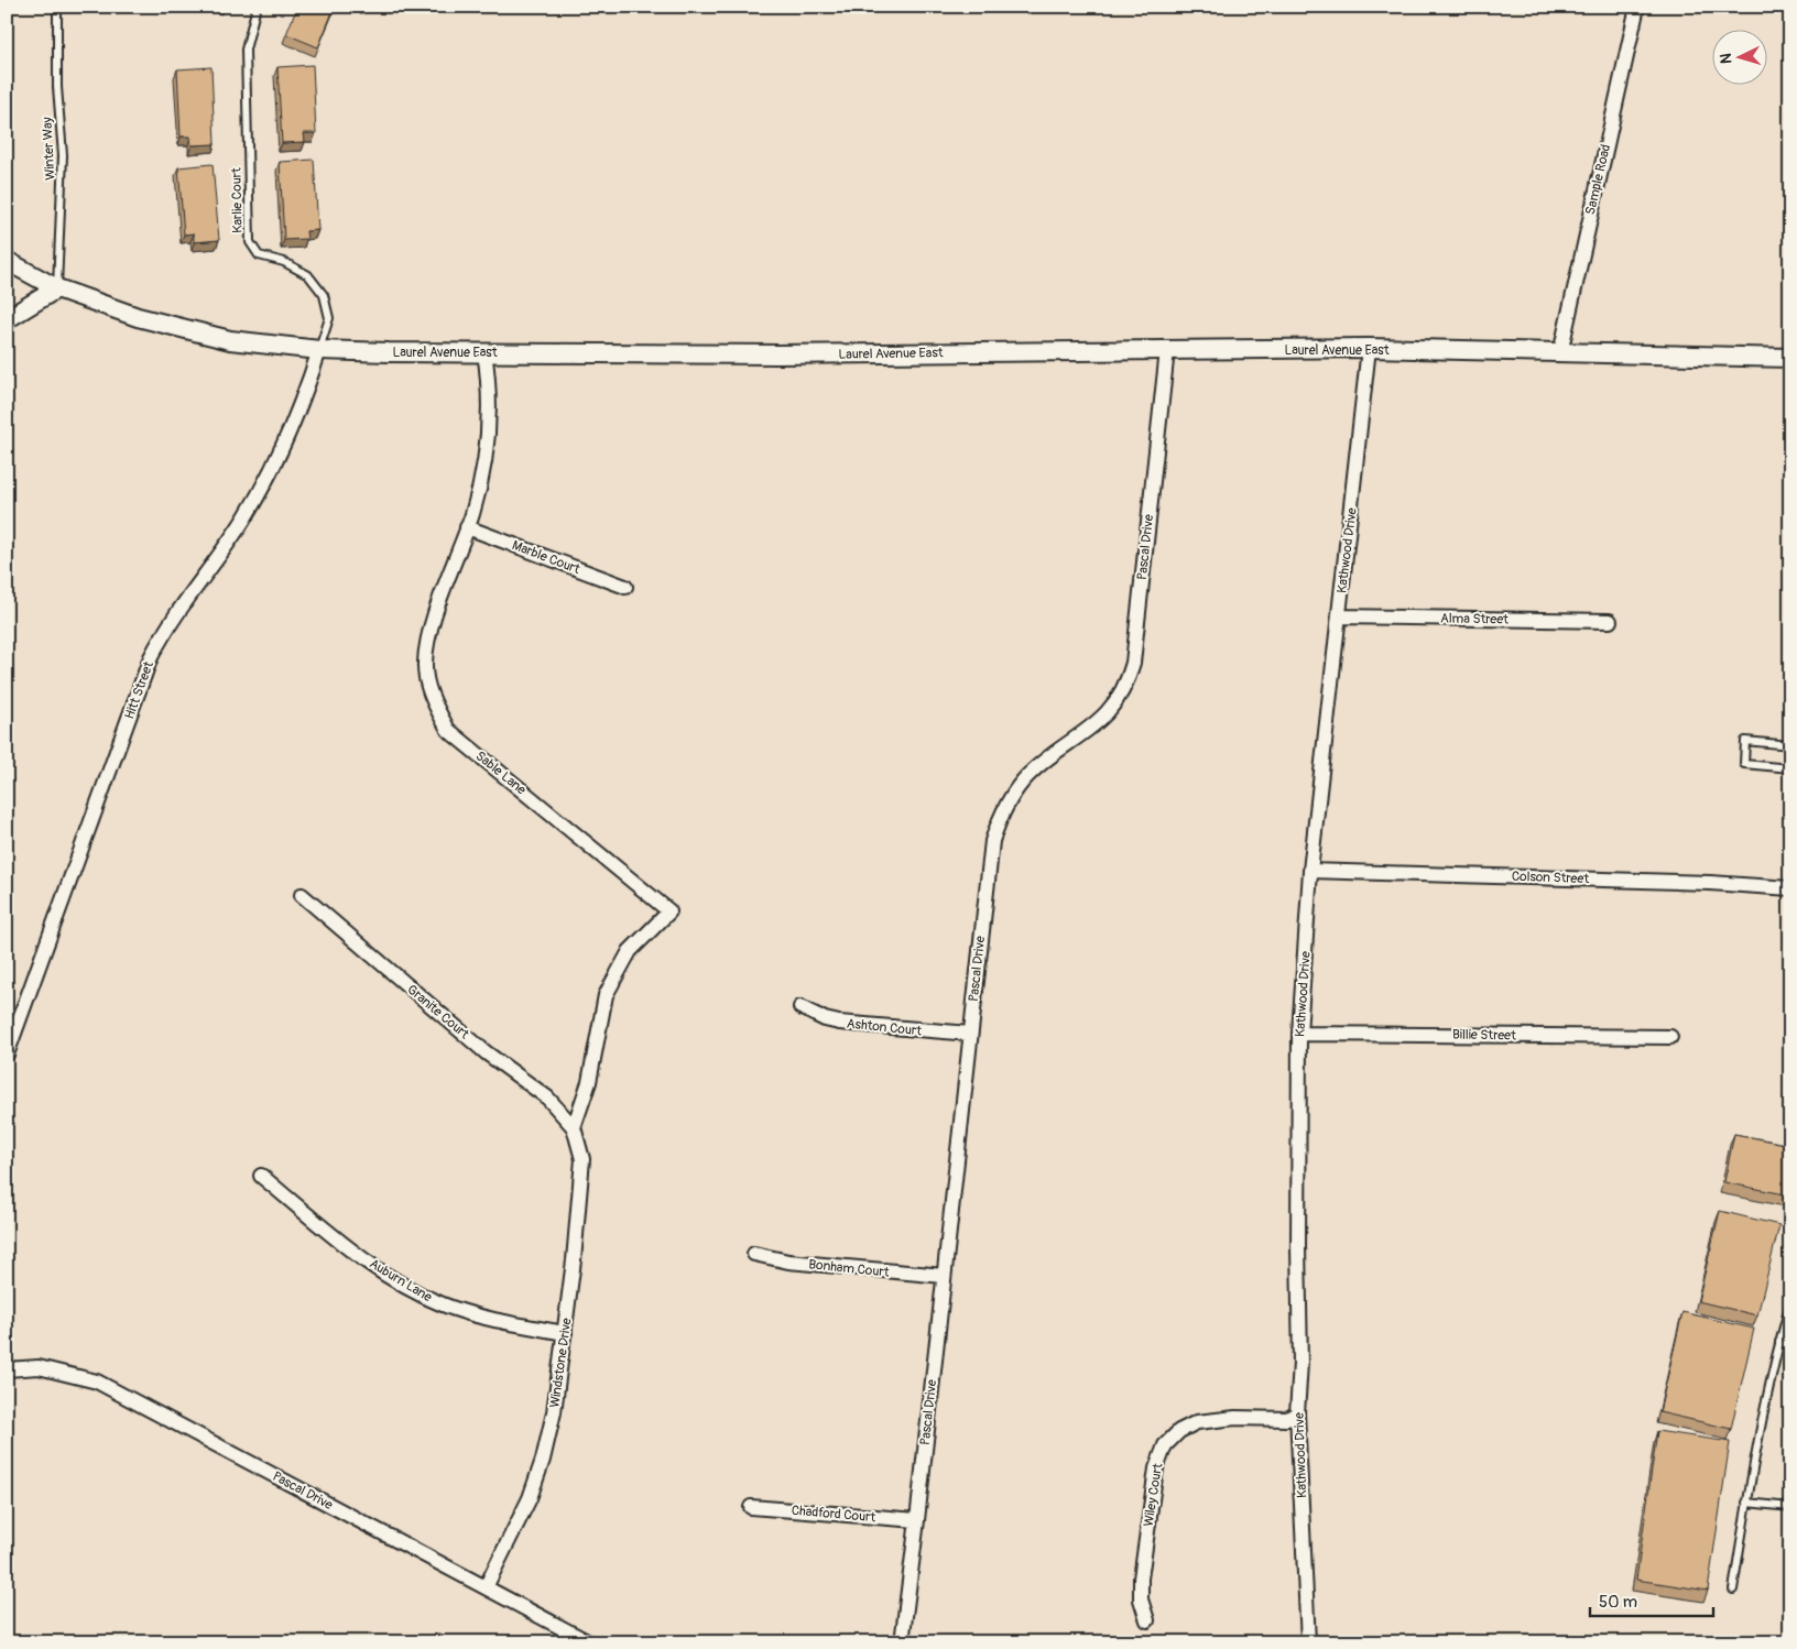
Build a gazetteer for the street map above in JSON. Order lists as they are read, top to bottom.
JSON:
{
  "streets": {
    "street": [
      "Sample Road",
      "Laurel Avenue East",
      "Pascal Drive",
      "Kathwood Drive",
      "Marble Court",
      "Alma Street",
      "Hitt Street",
      "Sable Lane",
      "Colson Street",
      "Granite Court",
      "Ashton Court",
      "Billie Street",
      "Bonham Court",
      "Auburn Lane",
      "Windstone Drive",
      "Wiley Court",
      "Chadford Court"
    ],
    "lane": ["Winter Way", "Karlie Court"]
  },
  "crossings": [
    ["Winter Way", "Laurel Avenue East"],
    ["Sample Road", "Laurel Avenue East"],
    ["Karlie Court", "Laurel Avenue East"],
    ["Karlie Court", "Hitt Street"],
    ["Laurel Avenue East", "Pascal Drive"],
    ["Laurel Avenue East", "Kathwood Drive"],
    ["Laurel Avenue East", "Hitt Street"],
    ["Laurel Avenue East", "Sable Lane"],
    ["Pascal Drive", "Ashton Court"],
    ["Pascal Drive", "Bonham Court"],
    ["Pascal Drive", "Windstone Drive"],
    ["Pascal Drive", "Chadford Court"],
    ["Kathwood Drive", "Alma Street"],
    ["Kathwood Drive", "Colson Street"],
    ["Kathwood Drive", "Billie Street"],
    ["Kathwood Drive", "Wiley Court"],
    ["Marble Court", "Sable Lane"],
    ["Sable Lane", "Granite Court"],
    ["Sable Lane", "Windstone Drive"],
    ["Granite Court", "Windstone Drive"],
    ["Auburn Lane", "Windstone Drive"]
  ],
  "scale_bar": "50 m",
  "north": "left"
}
